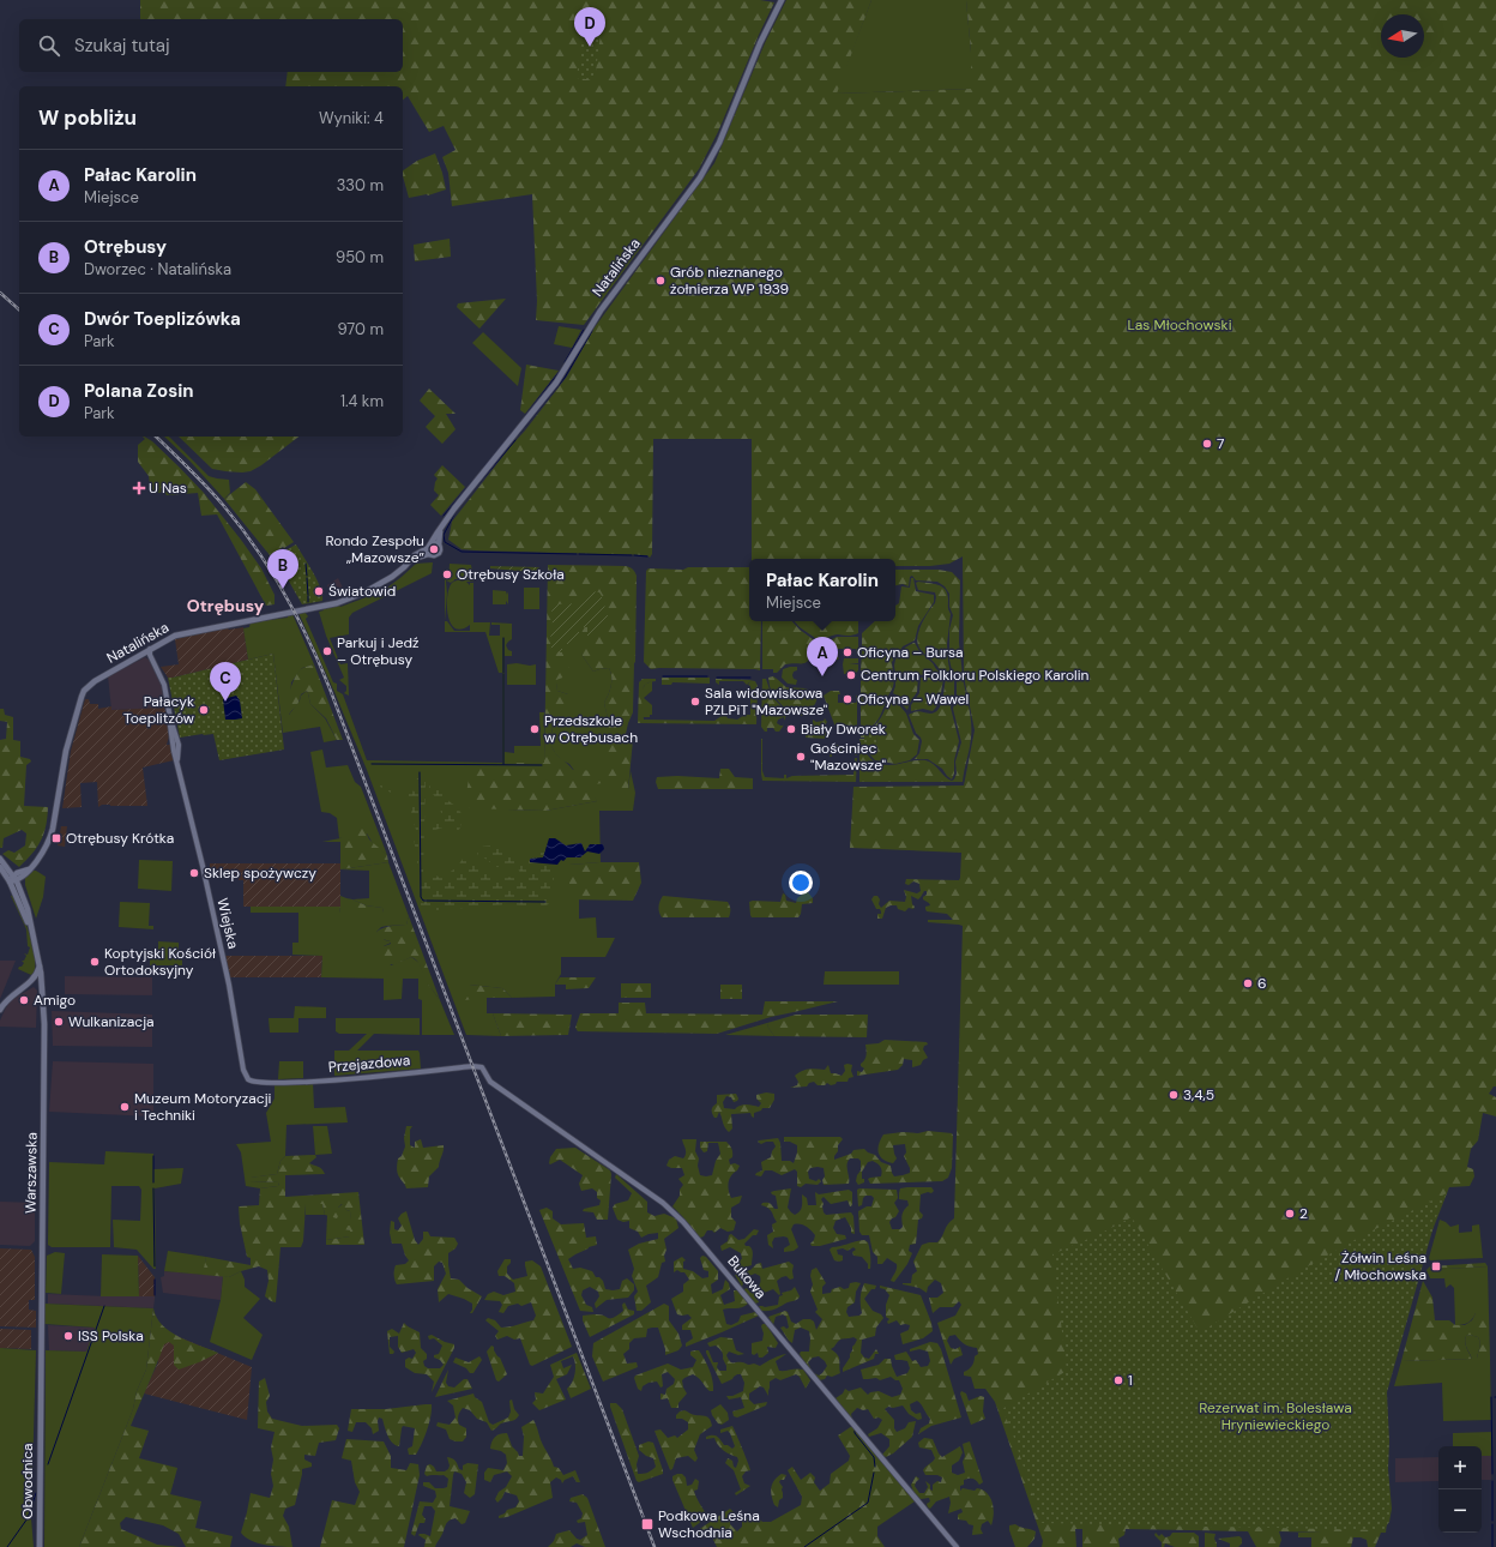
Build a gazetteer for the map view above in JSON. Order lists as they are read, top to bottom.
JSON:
{
  "streets": {
    "main road": ["Natalińska", "Warszawska", "Obwodnica"],
    "street": ["Wiejska", "Przejazdowa", "Bukowa"]
  },
  "crossings": [
    ["Natalińska", "Wiejska"],
    ["Natalińska", "Warszawska"],
    ["Wiejska", "Przejazdowa"],
    ["Przejazdowa", "Bukowa"],
    ["Warszawska", "Obwodnica"]
  ],
  "districts": ["Otrębusy"],
  "parks": ["Las Młochowski", "Rezerwat im. Bolesława Hryniewieckiego"],
  "places": {
    "other": [
      "Grób nieznanego żołnierza WP 1939",
      "7",
      "Rondo Zespołu „Mazowsze”",
      "Otrębusy Szkoła",
      "Światowid",
      "Parkuj i Jedź – Otrębusy",
      "Oficyna – Bursa",
      "Centrum Folkloru Polskiego Karolin",
      "Oficyna – Wawel",
      "Sala widowiskowa PZLPiT \"Mazowsze\"",
      "Pałacyk Toeplitzów",
      "Przedszkole w Otrębusach",
      "Biały Dworek",
      "Gościniec \"Mazowsze\"",
      "Sklep spożywczy",
      "Koptyjski Kościół Ortodoksyjny",
      "6",
      "Amigo",
      "Wulkanizacja",
      "3,4,5",
      "Muzeum Motoryzacji i Techniki",
      "2",
      "ISS Polska",
      "1"
    ],
    "health": ["U Nas"],
    "transit": ["Otrębusy Krótka", "Żółwin Leśna / Młochowska", "Podkowa Leśna Wschodnia"]
  },
  "north": "left",
  "page": {
    "pins": [
      "D",
      "B",
      "A",
      "C"
    ],
    "search": "Szukaj tutaj",
    "heading": ["W pobliżu", "Wyniki: 4"],
    "list": [
      {
        "mark": "A",
        "name": "Pałac Karolin",
        "note": "Miejsce",
        "value": "330 m"
      },
      {
        "mark": "B",
        "name": "Otrębusy",
        "note": "Dworzec · Natalińska",
        "value": "950 m"
      },
      {
        "mark": "C",
        "name": "Dwór Toeplizówka",
        "note": "Park",
        "value": "970 m"
      },
      {
        "mark": "D",
        "name": "Polana Zosin",
        "note": "Park",
        "value": "1.4 km"
      }
    ],
    "popup": ["Pałac Karolin", "Miejsce"],
    "map_buttons": ["+", "−"]
  }
}
